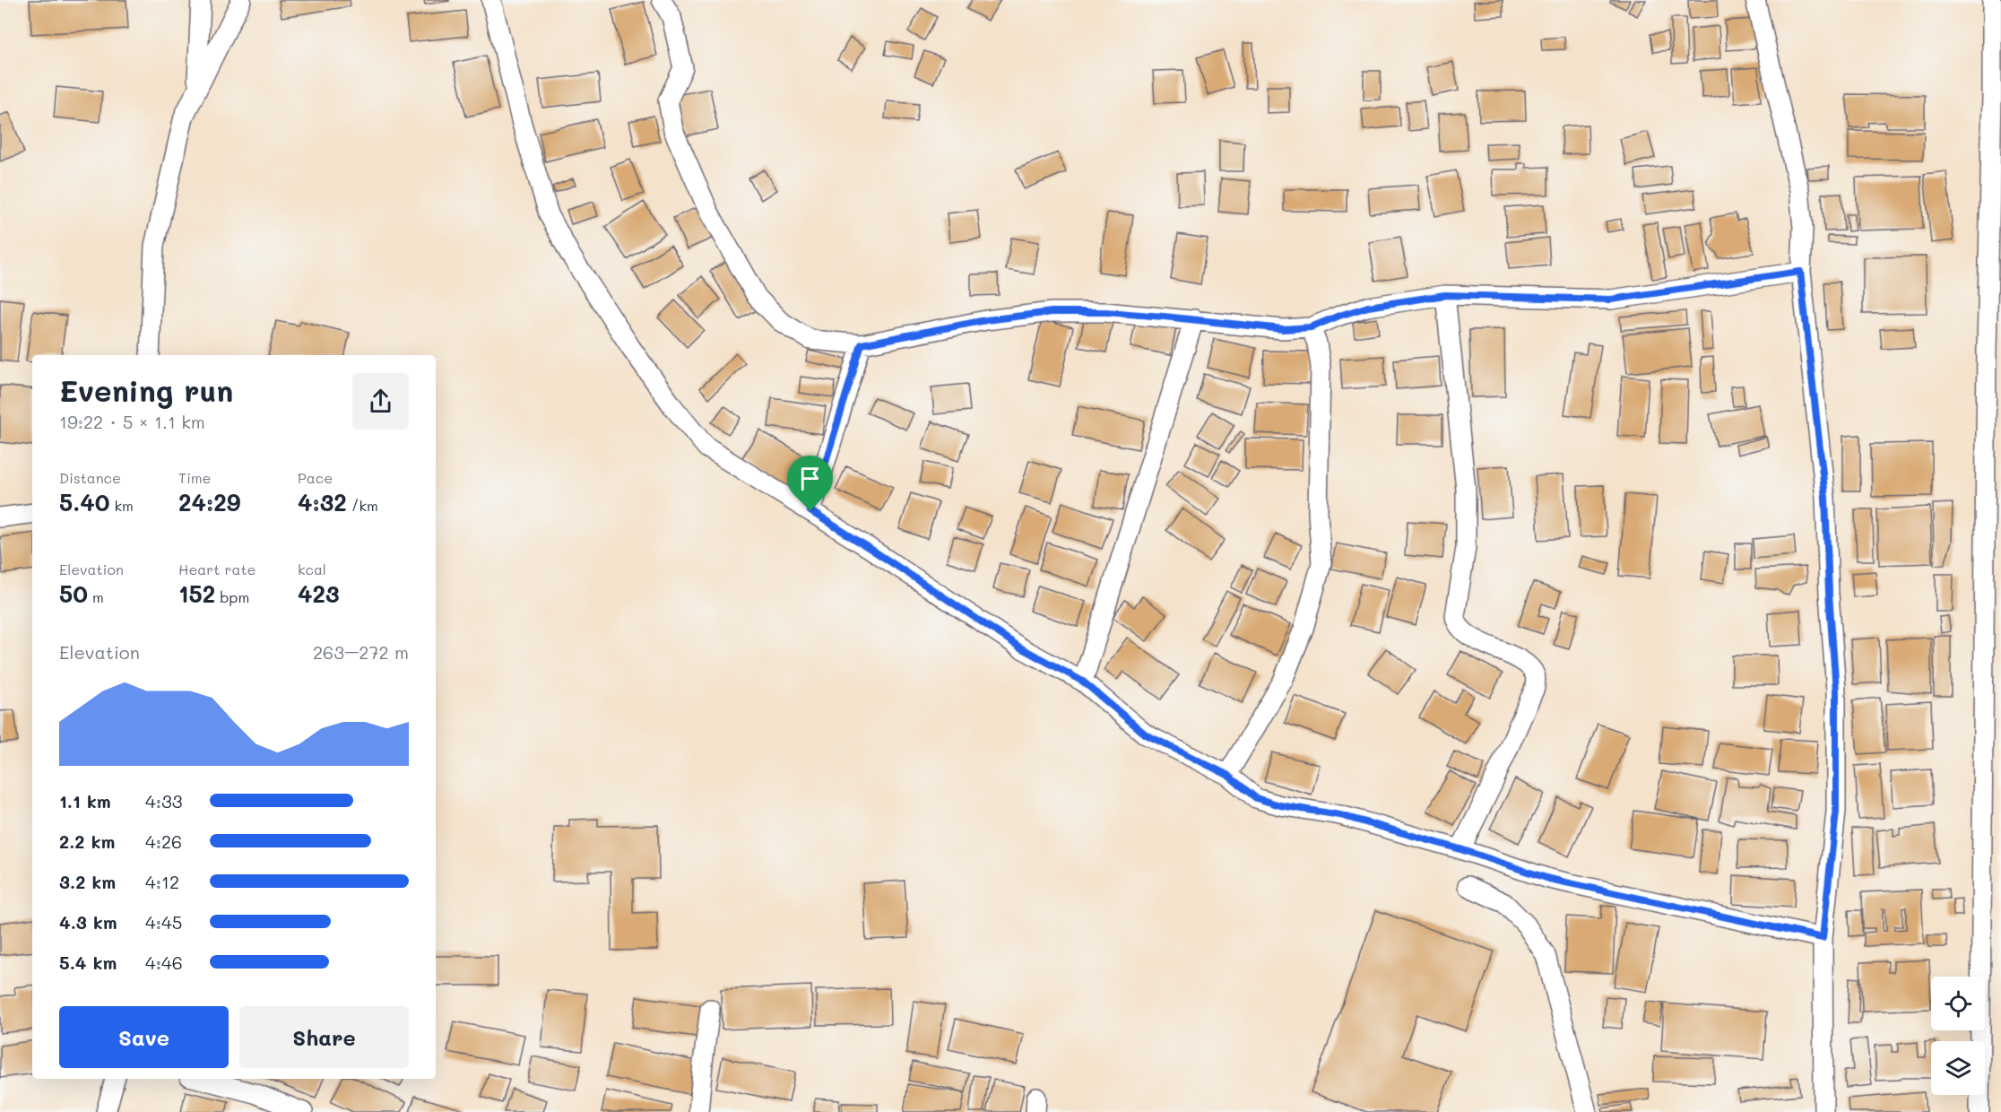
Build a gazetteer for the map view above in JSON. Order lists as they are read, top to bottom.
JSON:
{
  "page": {
    "heading": ["Evening run", "19:22 · 5 × 1.1 km"],
    "stats": [
      ["Distance", "5.40 km"],
      ["Time", "24:29"],
      ["Pace", "4:32 /km"],
      ["Elevation", "50 m"],
      ["Heart rate", "152 bpm"],
      ["kcal", "423"]
    ],
    "chart": ["Elevation", "263–272 m"],
    "list": [
      {
        "name": "1.1 km",
        "note": "4:33"
      },
      {
        "name": "2.2 km",
        "note": "4:26"
      },
      {
        "name": "3.2 km",
        "note": "4:12"
      },
      {
        "name": "4.3 km",
        "note": "4:45"
      },
      {
        "name": "5.4 km",
        "note": "4:46"
      }
    ],
    "buttons": ["Save", "Share"]
  }
}
